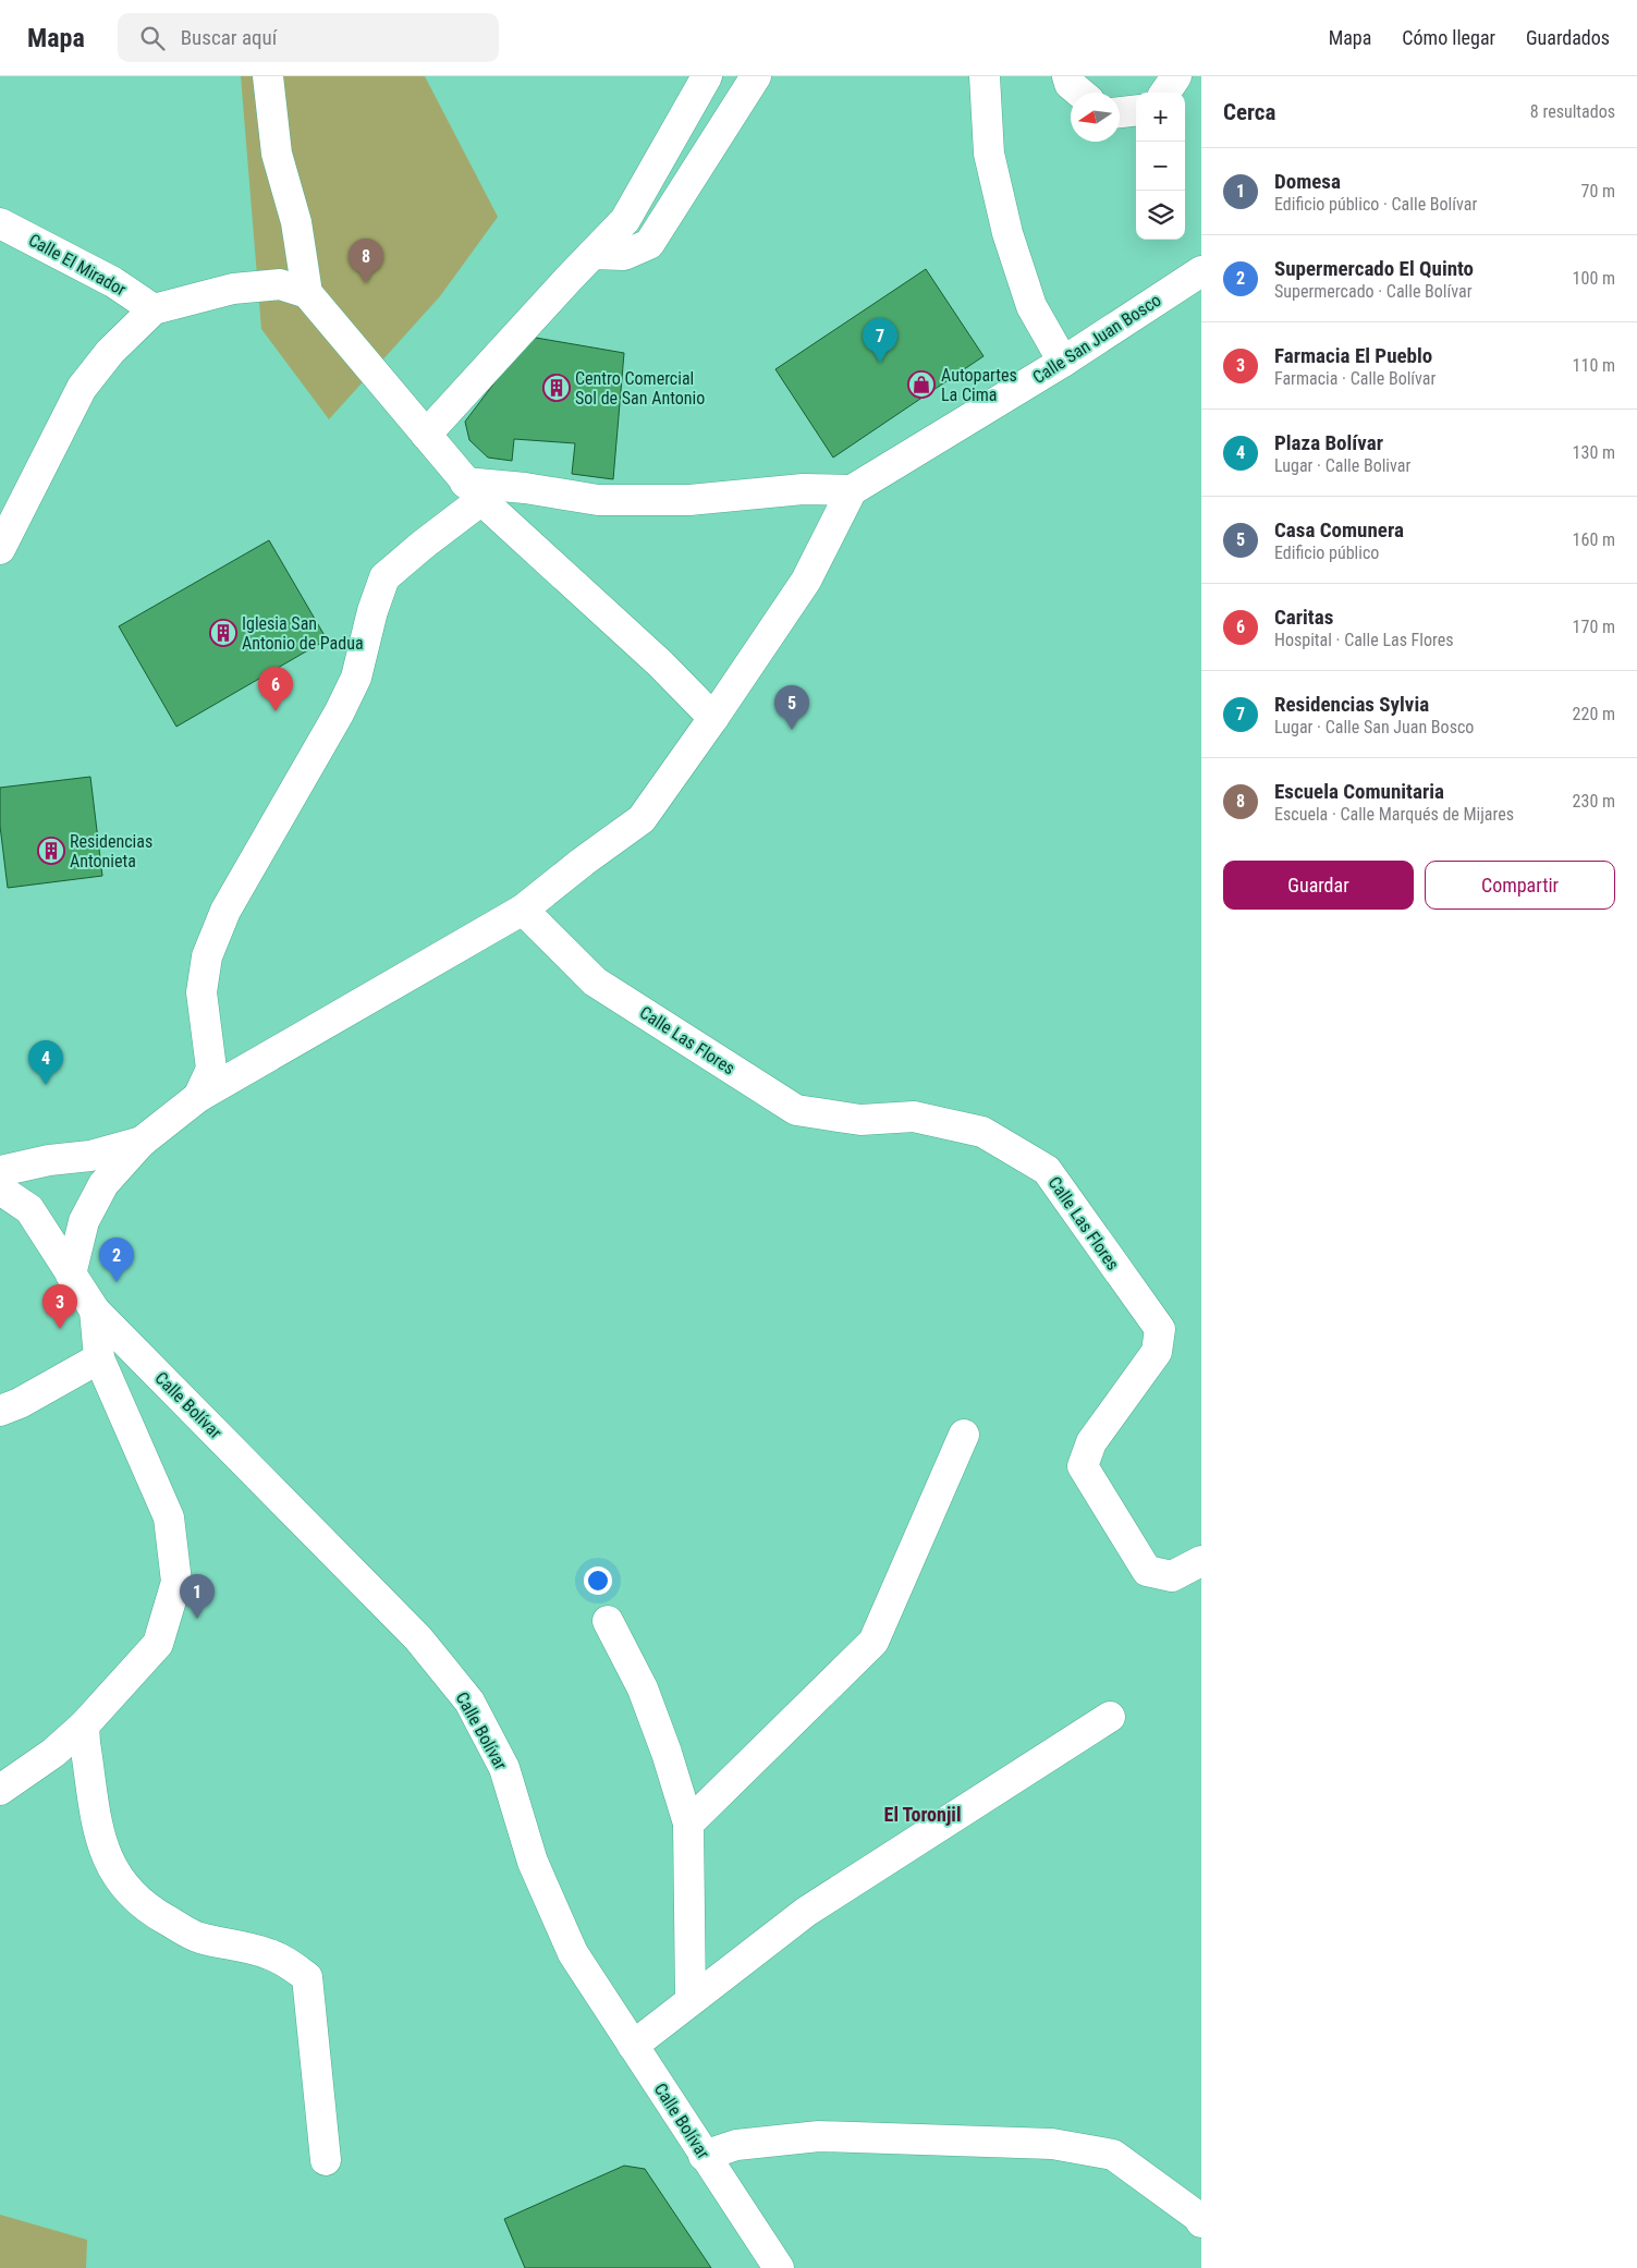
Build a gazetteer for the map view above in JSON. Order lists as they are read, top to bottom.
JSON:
{
  "streets": {
    "street": [
      "Calle El Mirador",
      "Calle San Juan Bosco",
      "Calle Las Flores",
      "Calle Bolívar"
    ]
  },
  "districts": ["El Toronjil"],
  "places": {
    "shop": ["Autopartes La Cima"],
    "building": ["Centro Comercial Sol de San Antonio", "Iglesia San Antonio de Padua", "Residencias Antonieta"]
  },
  "north": "left",
  "page": {
    "header": "Mapa",
    "search": "Buscar aquí",
    "nav": ["Mapa", "Cómo llegar", "Guardados"],
    "heading": ["Cerca", "8 resultados"],
    "map_buttons": ["+", "−"],
    "list": [
      {
        "mark": "1",
        "name": "Domesa",
        "note": "Edificio público · Calle Bolívar",
        "value": "70 m"
      },
      {
        "mark": "2",
        "name": "Supermercado El Quinto",
        "note": "Supermercado · Calle Bolívar",
        "value": "100 m"
      },
      {
        "mark": "3",
        "name": "Farmacia El Pueblo",
        "note": "Farmacia · Calle Bolívar",
        "value": "110 m"
      },
      {
        "mark": "4",
        "name": "Plaza Bolívar",
        "note": "Lugar · Calle Bolivar",
        "value": "130 m"
      },
      {
        "mark": "5",
        "name": "Casa Comunera",
        "note": "Edificio público",
        "value": "160 m"
      },
      {
        "mark": "6",
        "name": "Caritas",
        "note": "Hospital · Calle Las Flores",
        "value": "170 m"
      },
      {
        "mark": "7",
        "name": "Residencias Sylvia",
        "note": "Lugar · Calle San Juan Bosco",
        "value": "220 m"
      },
      {
        "mark": "8",
        "name": "Escuela Comunitaria",
        "note": "Escuela · Calle Marqués de Mijares",
        "value": "230 m"
      }
    ],
    "pins": [
      "8",
      "7",
      "6",
      "5",
      "4",
      "2",
      "3",
      "1"
    ],
    "buttons": ["Guardar", "Compartir"]
  }
}
